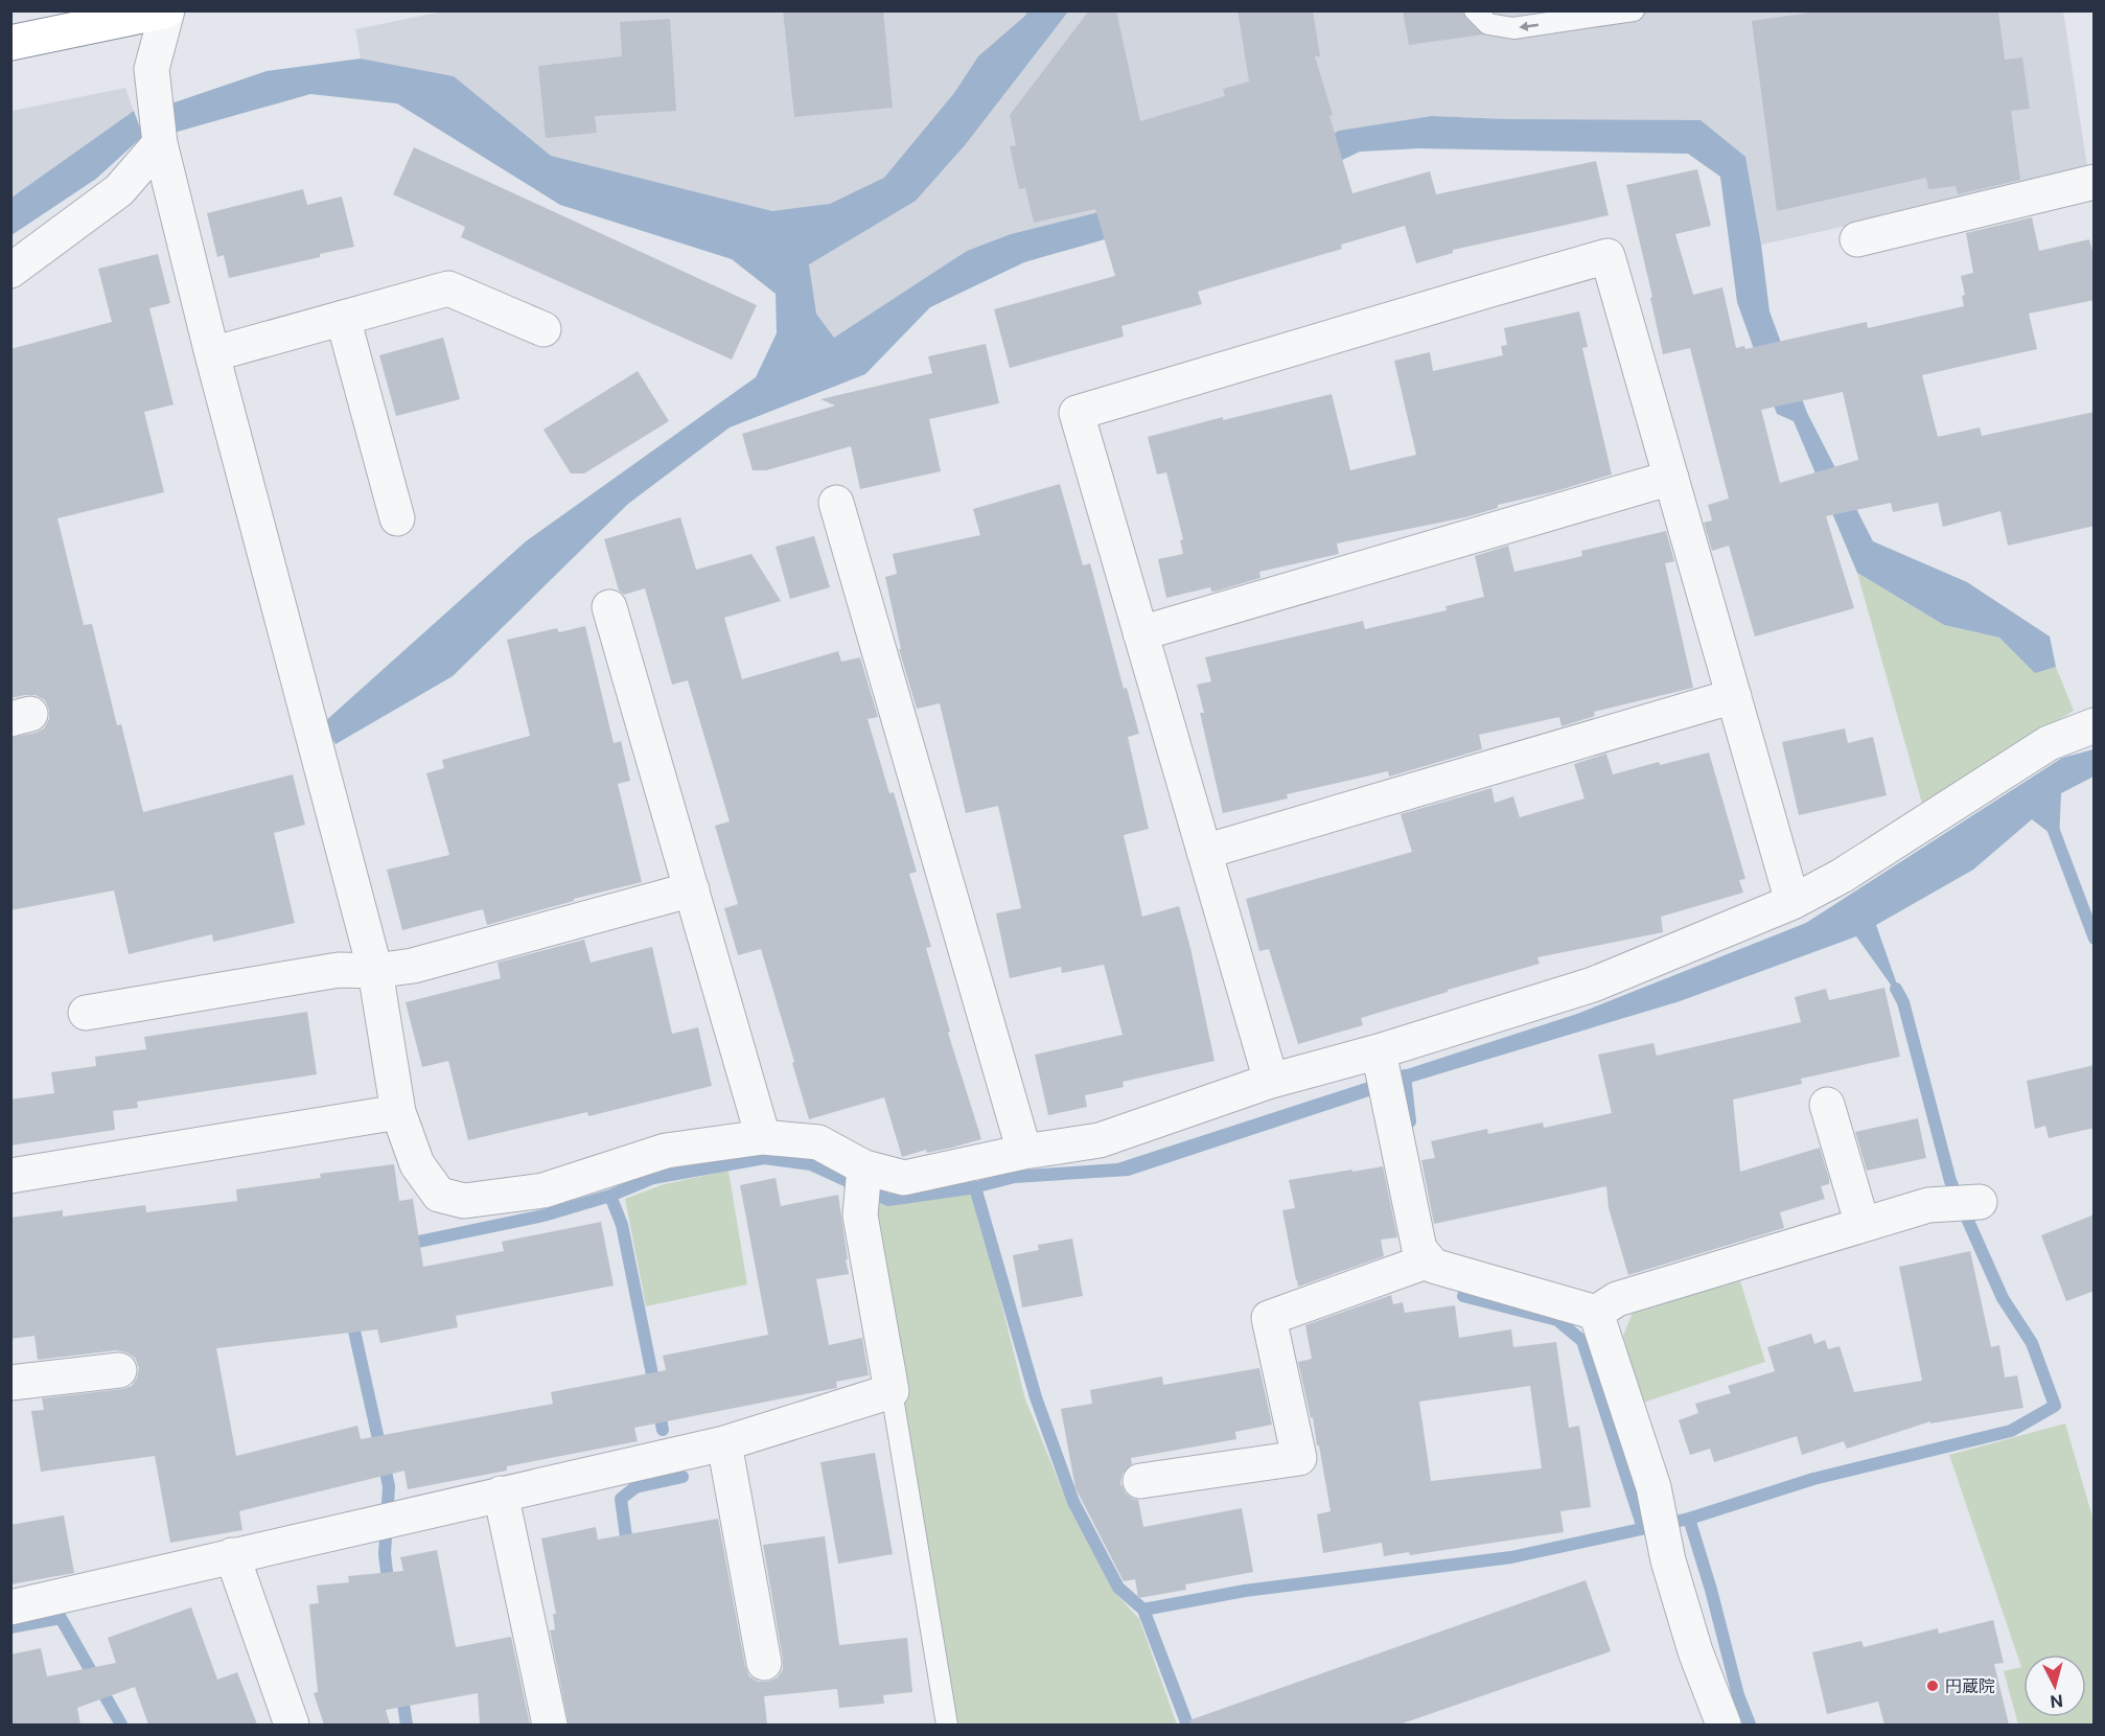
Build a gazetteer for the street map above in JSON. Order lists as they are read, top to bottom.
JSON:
{
  "places": ["円蔵院"],
  "north": "bottom"
}
